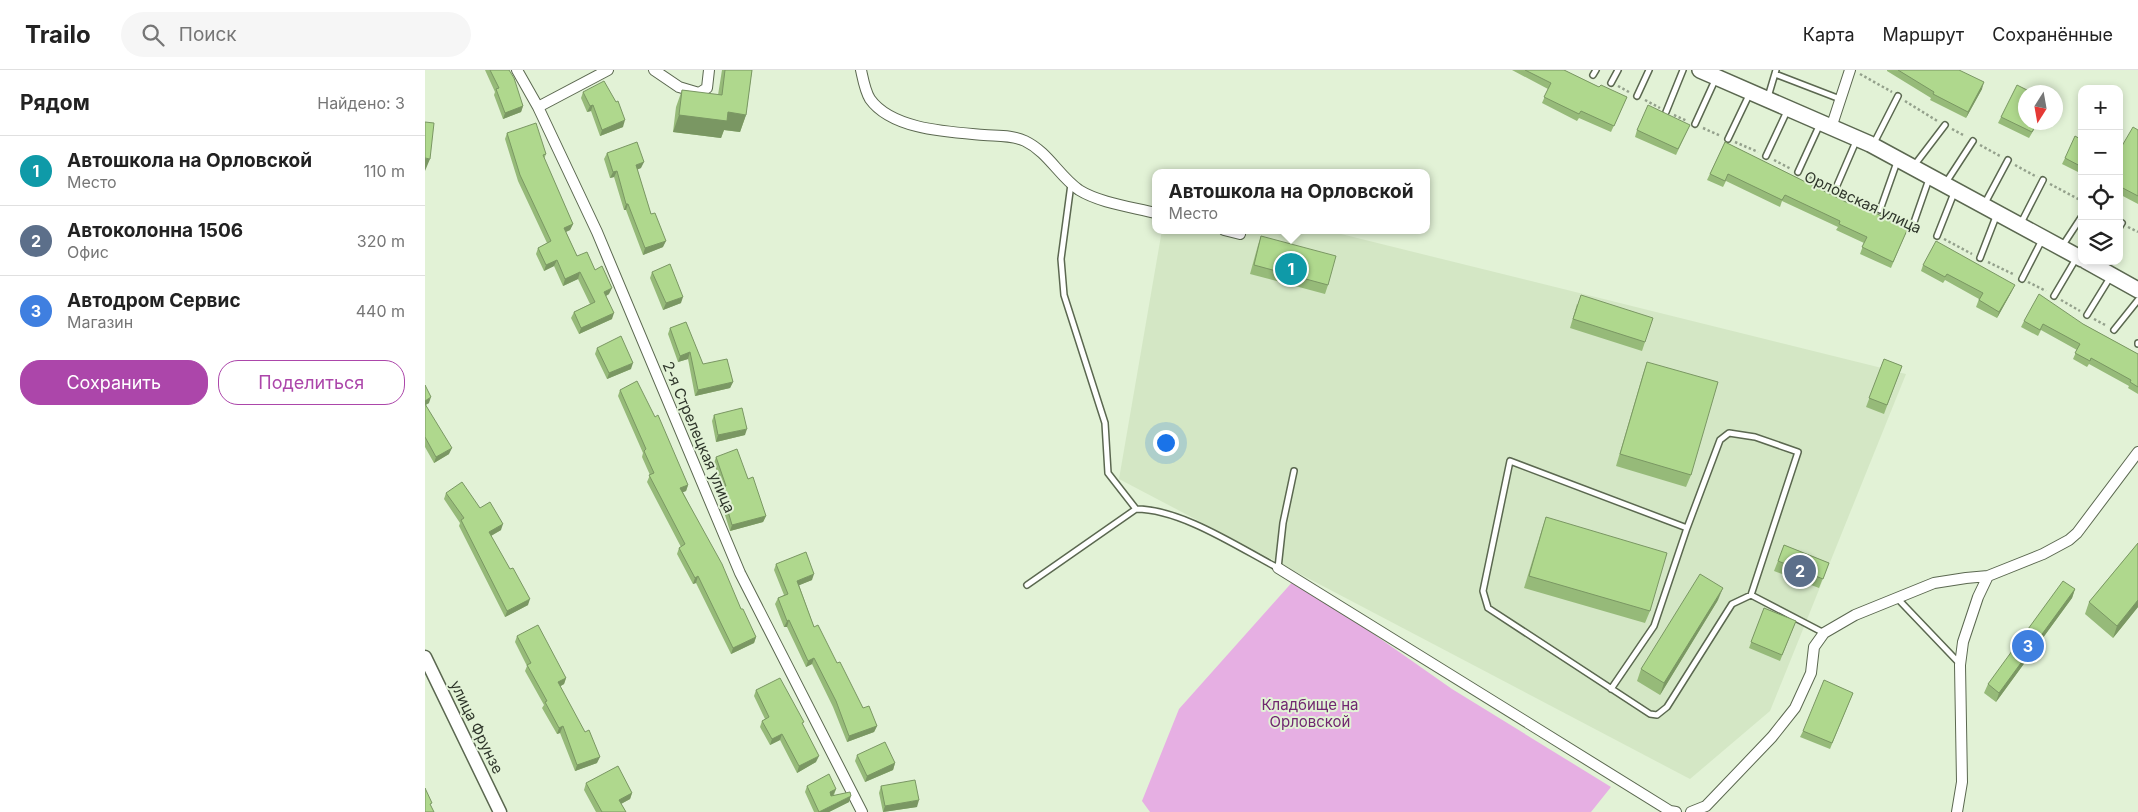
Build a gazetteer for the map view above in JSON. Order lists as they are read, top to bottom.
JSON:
{
  "streets": {
    "street": ["2-я Стрелецкая улица", "улица Фрунзе"],
    "path": ["Орловская улица"]
  },
  "parks": ["Кладбище на Орловской"],
  "north": "bottom",
  "page": {
    "header": "Trailo",
    "search": "Поиск",
    "nav": ["Карта", "Маршрут", "Сохранённые"],
    "heading": ["Рядом", "Найдено: 3"],
    "map_buttons": ["+", "−"],
    "list": [
      {
        "mark": "1",
        "name": "Автошкола на Орловской",
        "note": "Место",
        "value": "110 m"
      },
      {
        "mark": "2",
        "name": "Автоколонна 1506",
        "note": "Офис",
        "value": "320 m"
      },
      {
        "mark": "3",
        "name": "Автодром Сервис",
        "note": "Магазин",
        "value": "440 m"
      }
    ],
    "popup": ["Автошкола на Орловской", "Место"],
    "pins": ["1", "2", "3"],
    "buttons": ["Сохранить", "Поделиться"]
  }
}
